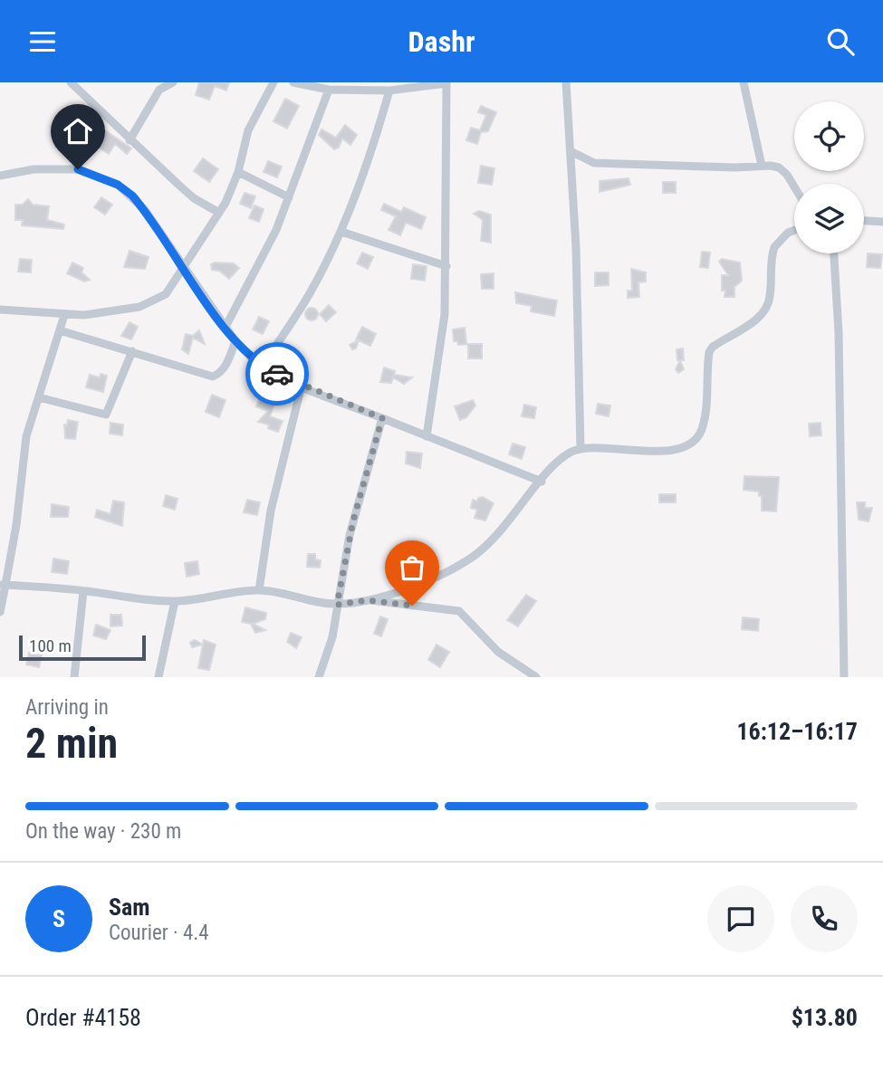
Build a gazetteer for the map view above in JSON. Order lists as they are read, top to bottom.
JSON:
{
  "scale_bar": "100 m",
  "page": {
    "header": "Dashr",
    "scale": "100 m",
    "heading": ["2 min", "Arriving in", "16:12–16:17"],
    "panel": [
      "Sam",
      "Courier · 4.4",
      "Order #4158",
      "$13.80"
    ],
    "bar": "On the way · 230 m",
    "round": "S"
  }
}
